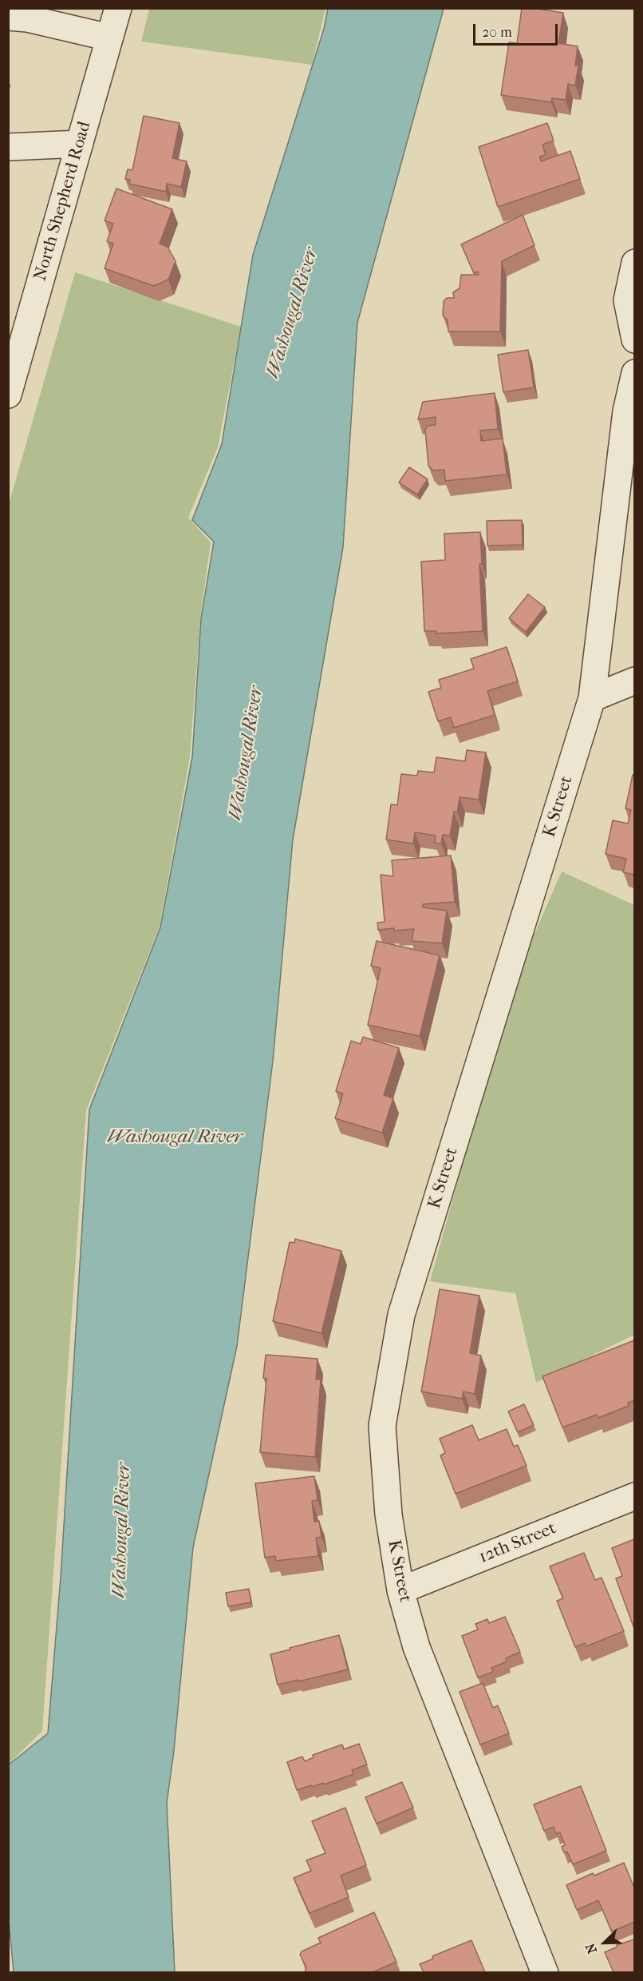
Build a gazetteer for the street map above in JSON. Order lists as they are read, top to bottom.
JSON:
{
  "streets": {
    "street": ["North Shepherd Road", "K Street", "12th Street"]
  },
  "crossings": [
    ["K Street", "12th Street"]
  ],
  "water": ["Washougal River"],
  "scale_bar": "20 m",
  "north": "bottom left"
}
